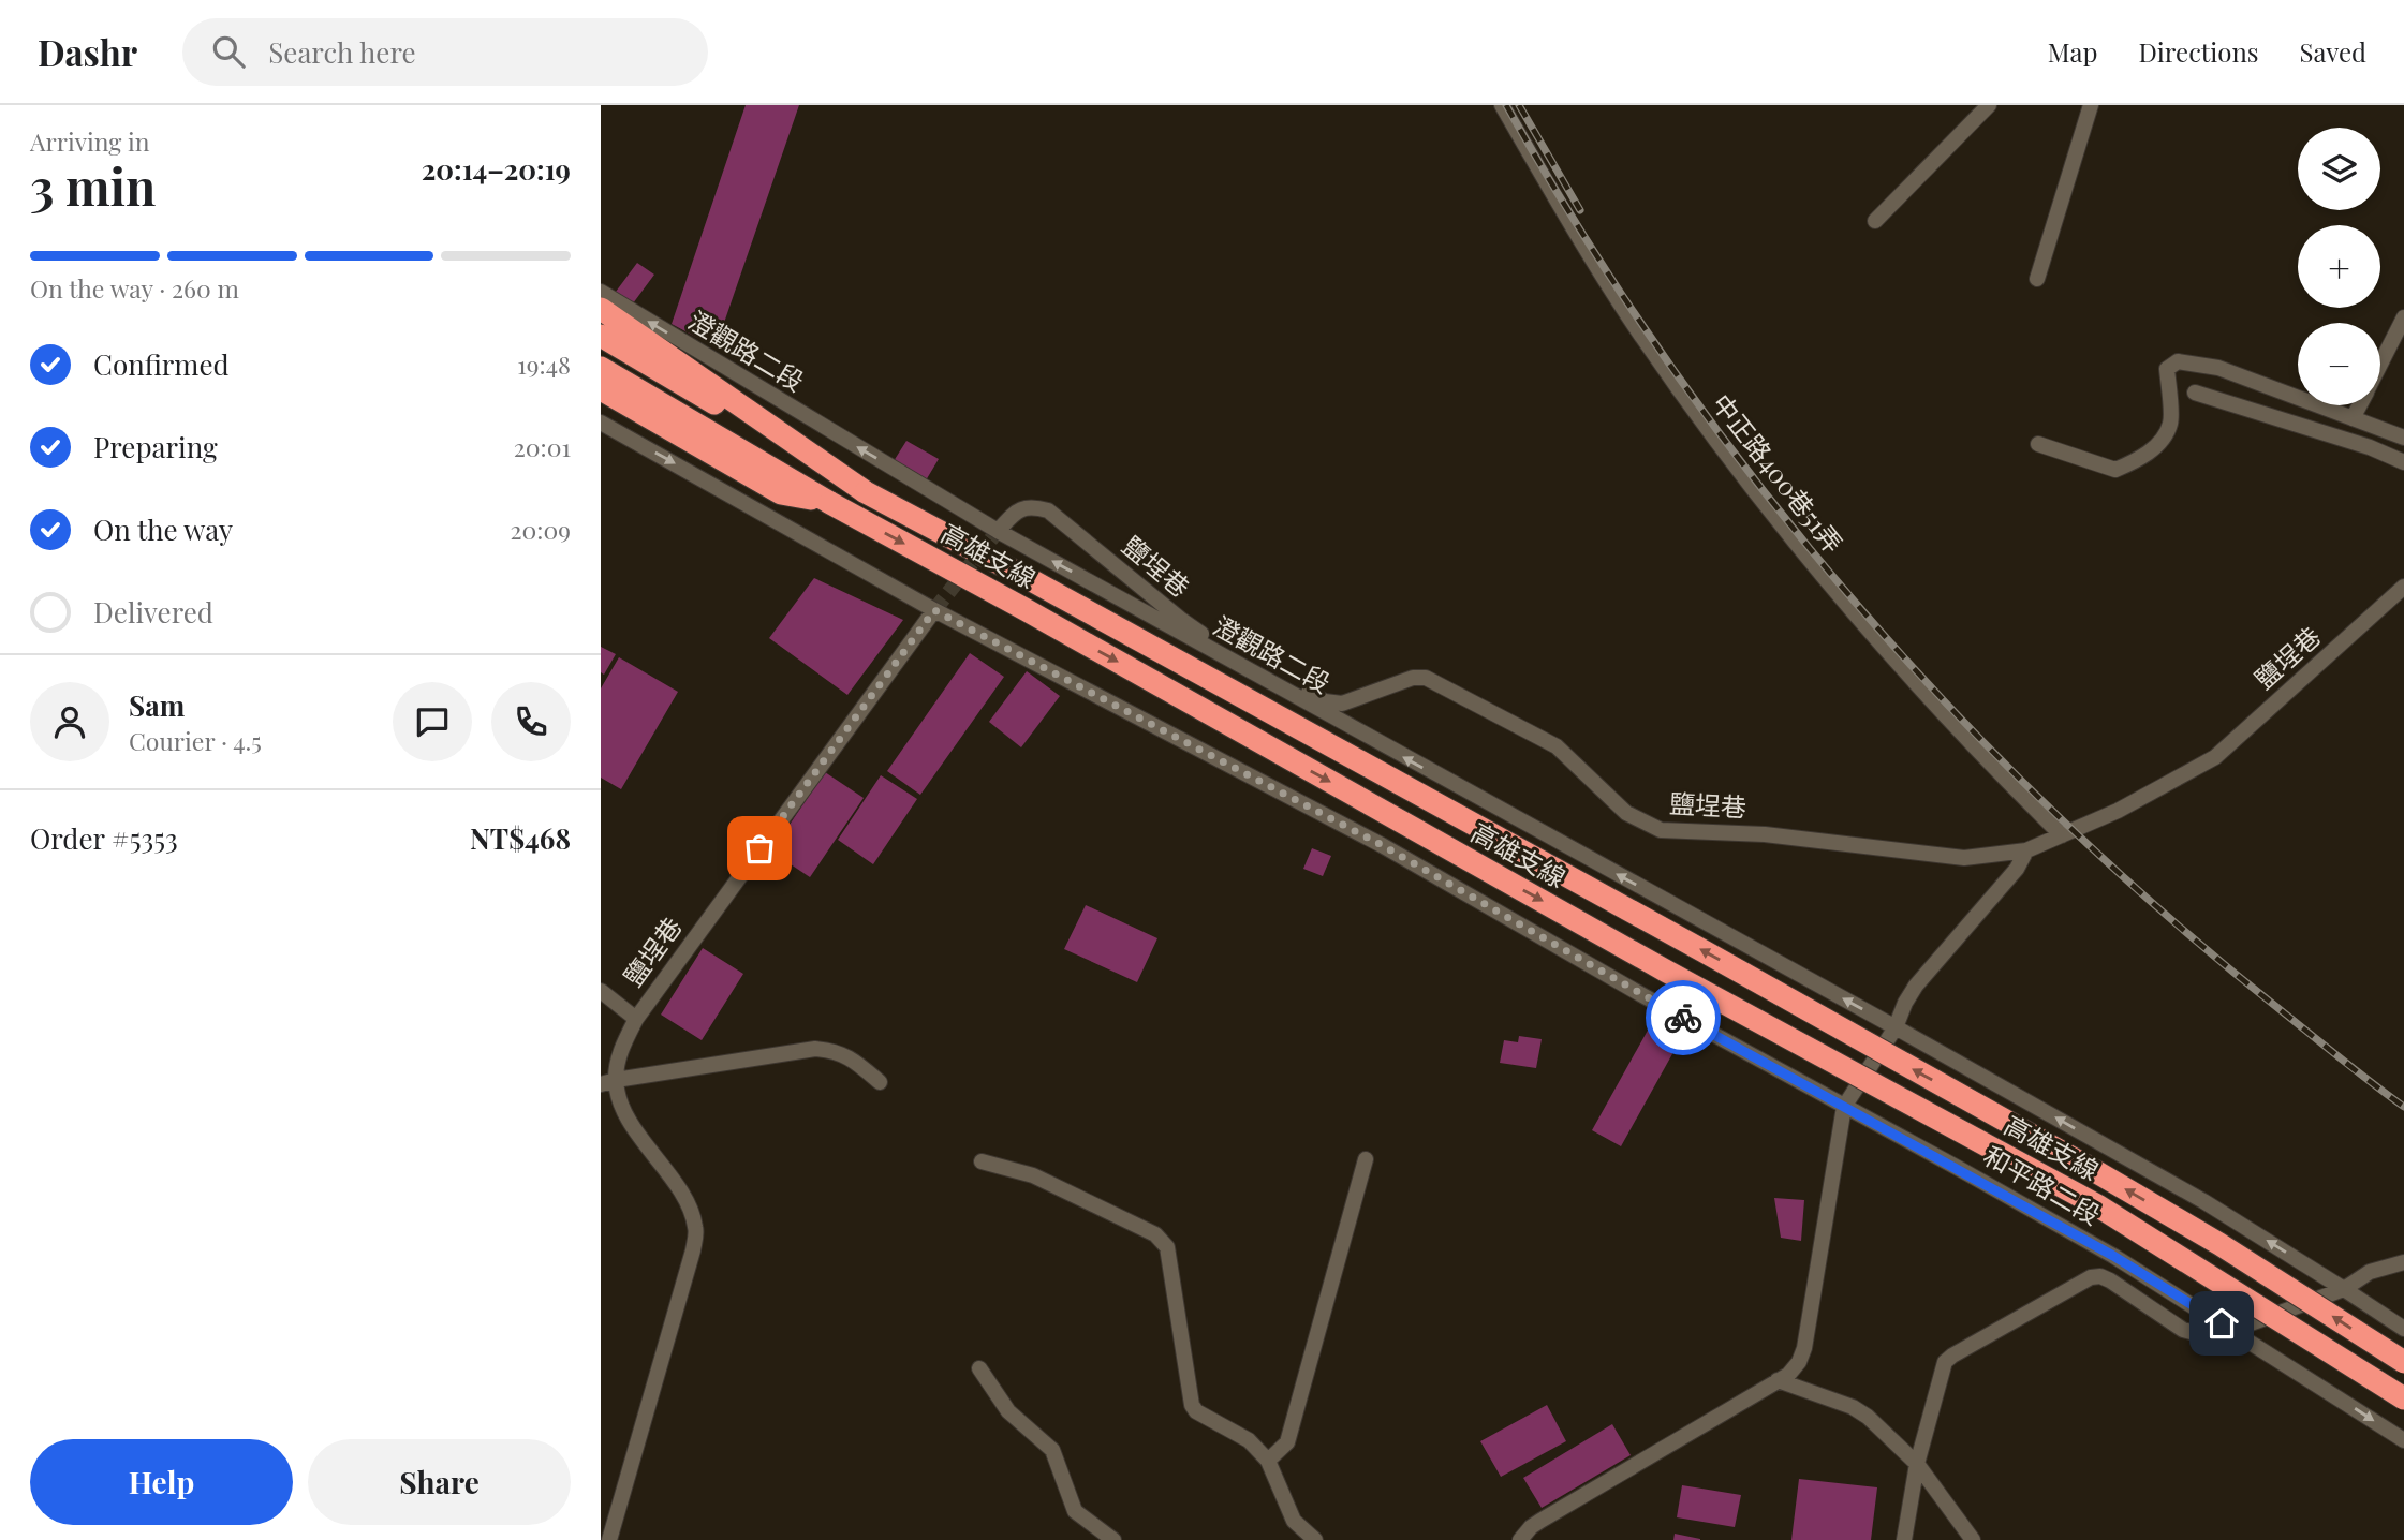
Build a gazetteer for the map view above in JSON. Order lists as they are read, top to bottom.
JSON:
{
  "streets": {
    "highway": ["高雄支線"],
    "street": [
      "澄觀路二段",
      "中正路400巷51弄",
      "鹽埕巷",
      "和平路二段"
    ]
  },
  "crossings": [
    ["澄觀路二段", "鹽埕巷"],
    ["中正路400巷51弄", "鹽埕巷"],
    ["鹽埕巷", "和平路二段"]
  ],
  "one_way": ["澄觀路二段"],
  "page": {
    "header": "Dashr",
    "search": "Search here",
    "nav": ["Map", "Directions", "Saved"],
    "heading": ["3 min", "Arriving in", "20:14–20:19"],
    "panel": [
      "Sam",
      "Courier · 4.5",
      "Order #5353",
      "NT$468"
    ],
    "map_buttons": ["+", "−"],
    "bar": "On the way · 260 m",
    "list": [
      ["Confirmed", "19:48"],
      ["Preparing", "20:01"],
      ["On the way", "20:09"],
      "Delivered"
    ],
    "buttons": ["Help", "Share"]
  }
}
